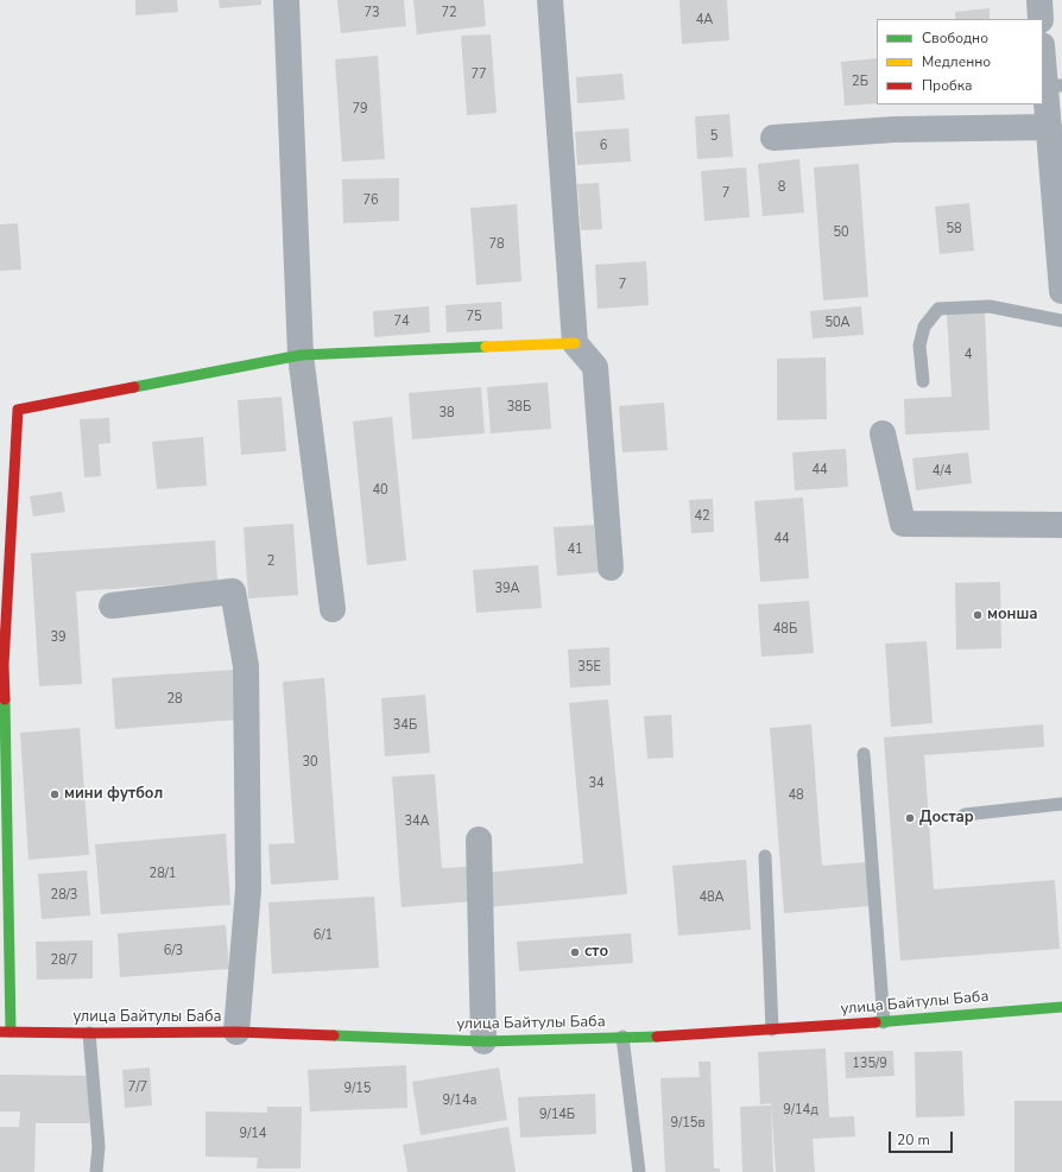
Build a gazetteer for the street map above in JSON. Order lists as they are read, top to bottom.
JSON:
{
  "streets": {
    "street": ["улица Байтулы Баба"]
  },
  "places": [
    "монша",
    "мини футбол",
    "Достар",
    "сто"
  ],
  "house_numbers": [
    "73",
    "72",
    "4А",
    "77",
    "2Б",
    "79",
    "5",
    "6",
    "8",
    "7",
    "76",
    "58",
    "50",
    "78",
    "7",
    "75",
    "74",
    "50А",
    "4",
    "38Б",
    "38",
    "44",
    "4/4",
    "40",
    "42",
    "44",
    "41",
    "2",
    "39А",
    "48Б",
    "39",
    "35Е",
    "28",
    "34Б",
    "30",
    "34",
    "48",
    "34А",
    "28/1",
    "28/3",
    "48А",
    "6/1",
    "6/3",
    "28/7",
    "135/9",
    "7/7",
    "9/15",
    "9/14а",
    "9/14д",
    "9/14Б",
    "9/15в",
    "9/14"
  ],
  "legend": ["Свободно", "Медленно", "Пробка"],
  "scale_bar": "20 m"
}
